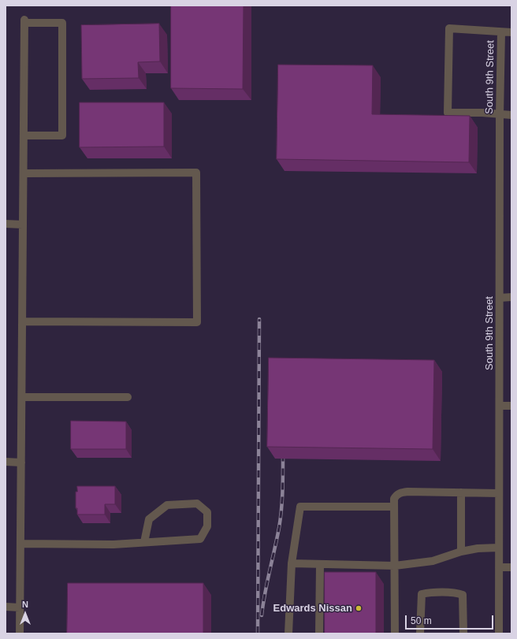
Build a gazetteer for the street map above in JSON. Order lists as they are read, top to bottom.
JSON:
{
  "streets": {
    "street": ["South 9th Street"]
  },
  "places": ["Edwards Nissan"],
  "scale_bar": "50 m",
  "north": "top"
}
